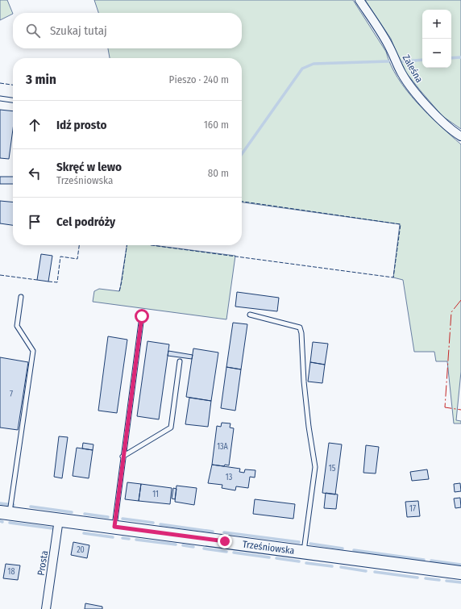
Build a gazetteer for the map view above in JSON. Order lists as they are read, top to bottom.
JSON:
{
  "streets": {
    "main road": ["Trześniowska"],
    "street": ["Zaleśna", "Prosta"]
  },
  "crossings": [
    ["Trześniowska", "Prosta"]
  ],
  "house_numbers": [
    "7",
    "13A",
    "15",
    "13",
    "11",
    "17",
    "20",
    "18"
  ],
  "page": {
    "map_buttons": ["+", "−"],
    "search": "Szukaj tutaj",
    "heading": ["3 min", "Pieszo · 240 m"],
    "list": [
      ["Idź prosto", "160 m"],
      ["Skręć w lewo", "Trześniowska", "80 m"],
      "Cel podróży"
    ]
  }
}
